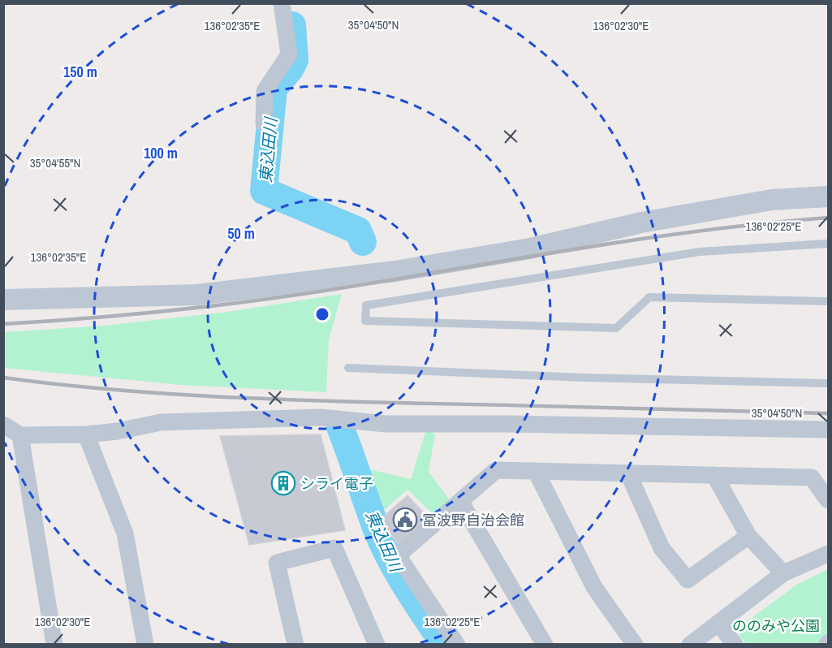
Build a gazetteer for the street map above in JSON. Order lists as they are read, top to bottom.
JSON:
{
  "water": ["東込田川"],
  "parks": ["ののみや公園"],
  "places": {
    "building": ["シライ電子"],
    "public building": ["冨波野自治会館"]
  },
  "coordinates": [
    "35°04'50\"N",
    "136°02'35\"E",
    "136°02'30\"E",
    "35°04'55\"N",
    "136°02'25\"E"
  ],
  "rings": ["150 m", "100 m", "50 m"]
}
